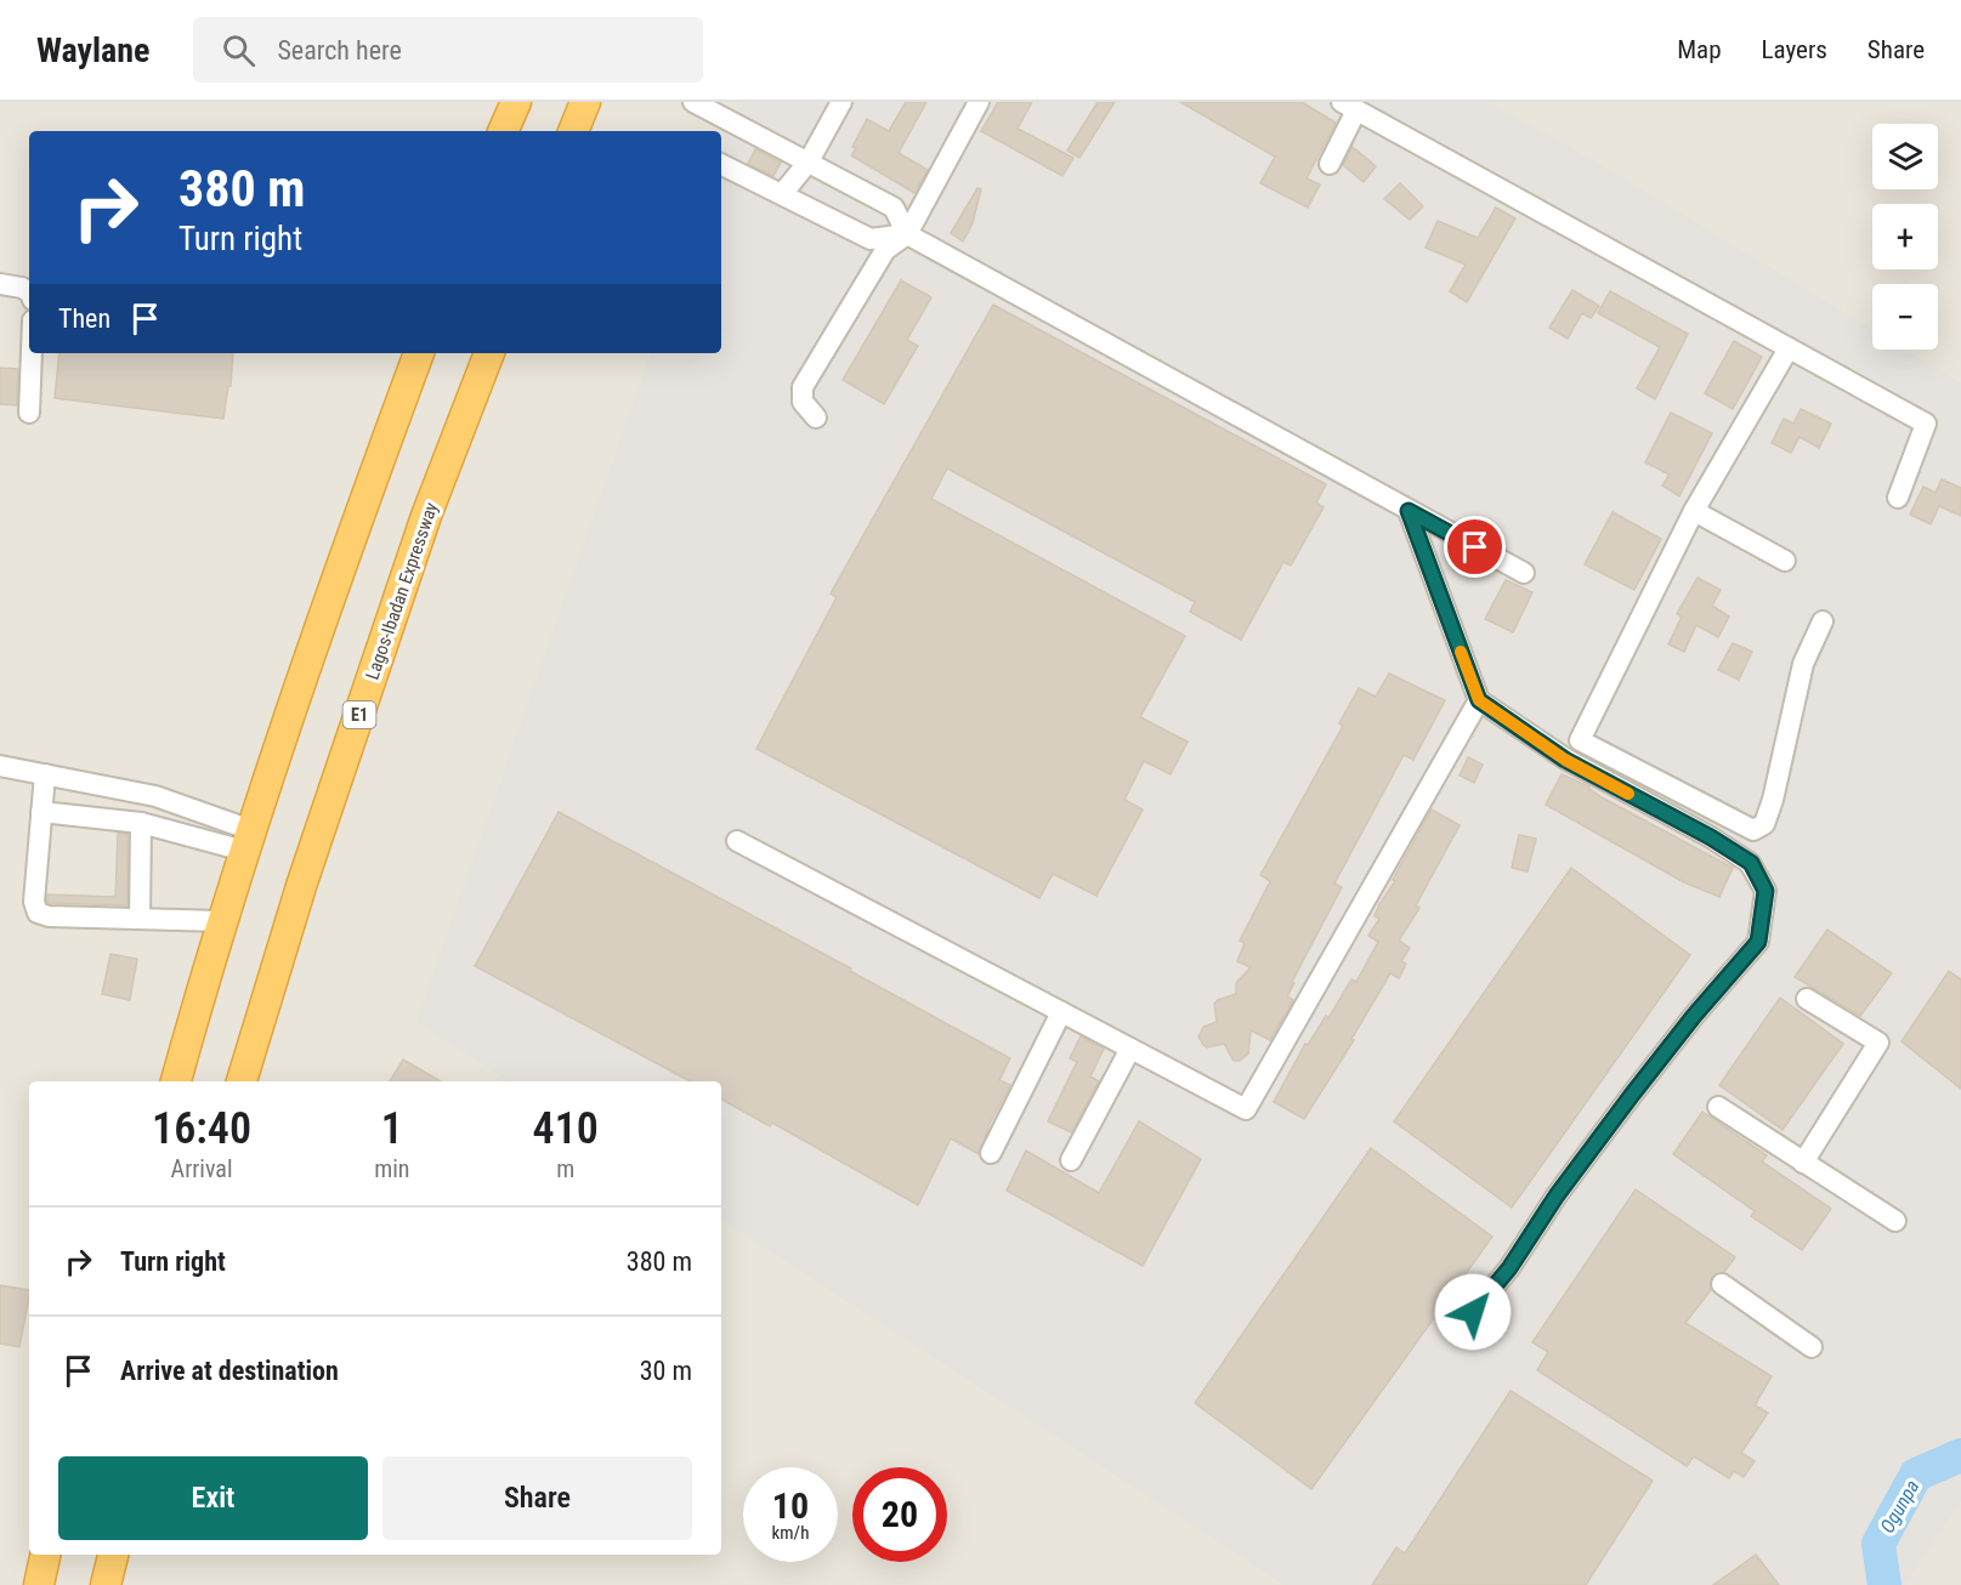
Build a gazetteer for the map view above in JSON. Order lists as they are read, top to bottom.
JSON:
{
  "streets": {
    "highway": ["Lagos-Ibadan Expressway", "E1"]
  },
  "water": ["Ogunpa"],
  "page": {
    "header": "Waylane",
    "search": "Search here",
    "nav": ["Map", "Layers", "Share"],
    "map_buttons": ["+", "−"],
    "turn": ["380 m", "Turn right"],
    "then": "Then",
    "eta": [
      "16:40",
      "Arrival",
      "1",
      "min",
      "410",
      "m"
    ],
    "list": [
      {
        "name": "Turn right",
        "value": "380 m"
      },
      {
        "name": "Arrive at destination",
        "value": "30 m"
      }
    ],
    "buttons": ["Exit", "Share"],
    "speed": "10 km/h",
    "limit": "20"
  }
}
